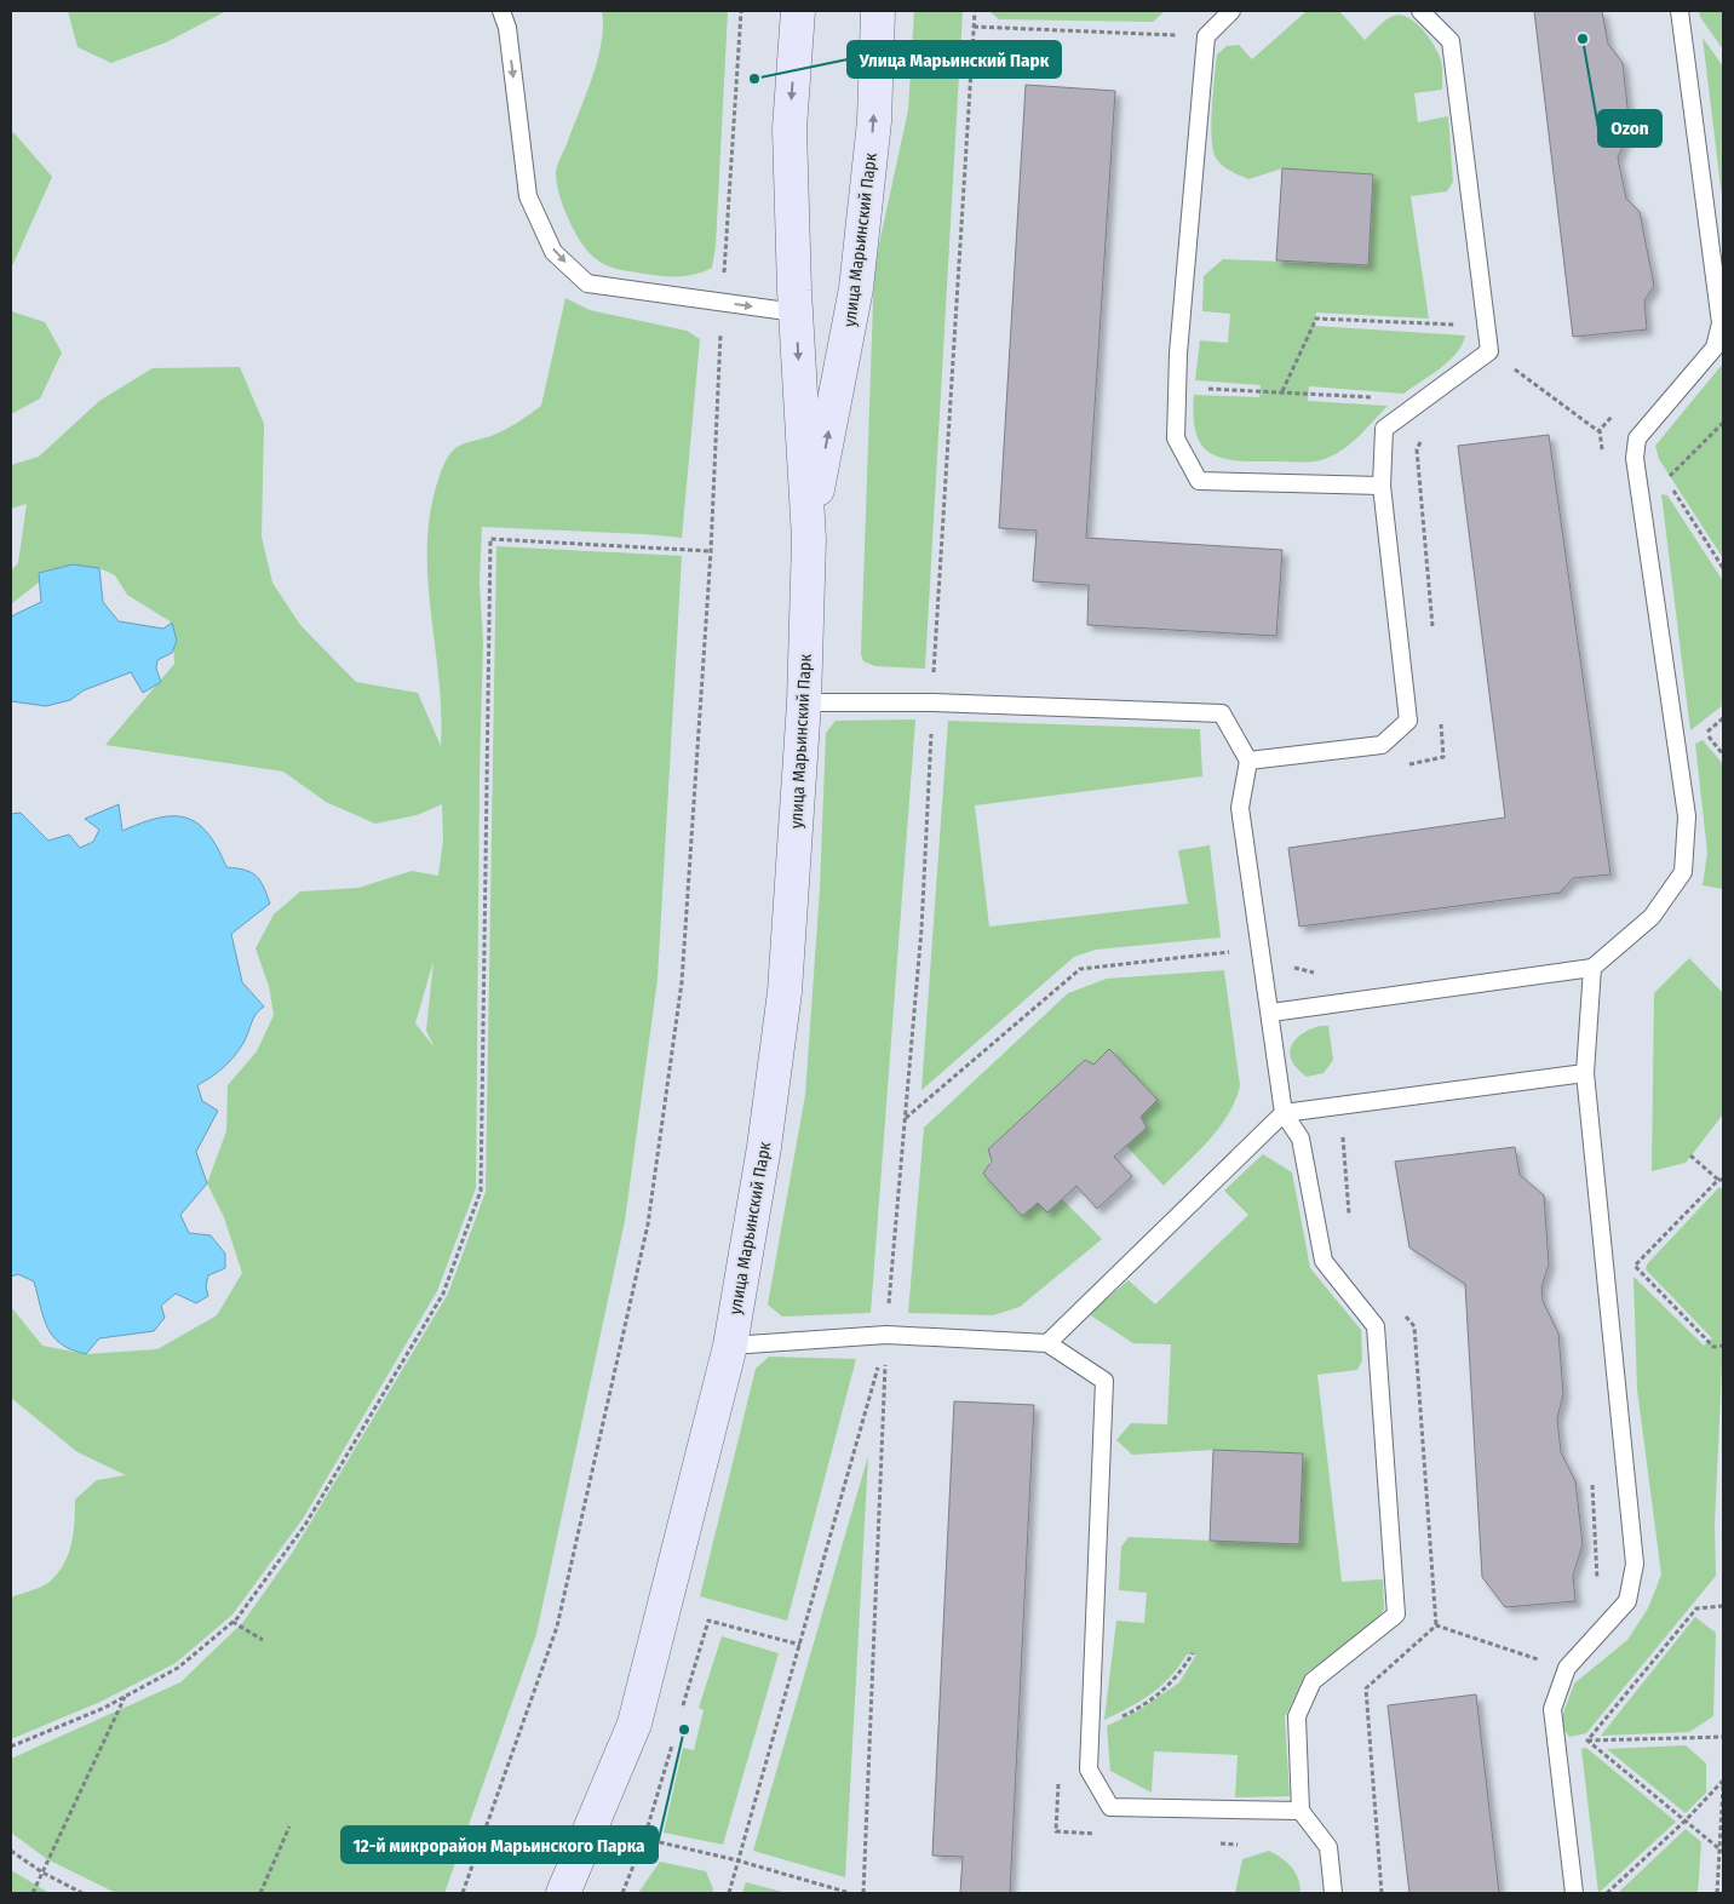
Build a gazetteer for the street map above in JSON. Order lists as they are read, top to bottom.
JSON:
{
  "streets": {
    "main road": ["улица Марьинский Парк"]
  },
  "places": ["Ozon", "Улица Марьинский Парк", "12-й микрорайон Марьинского Парка"]
}
